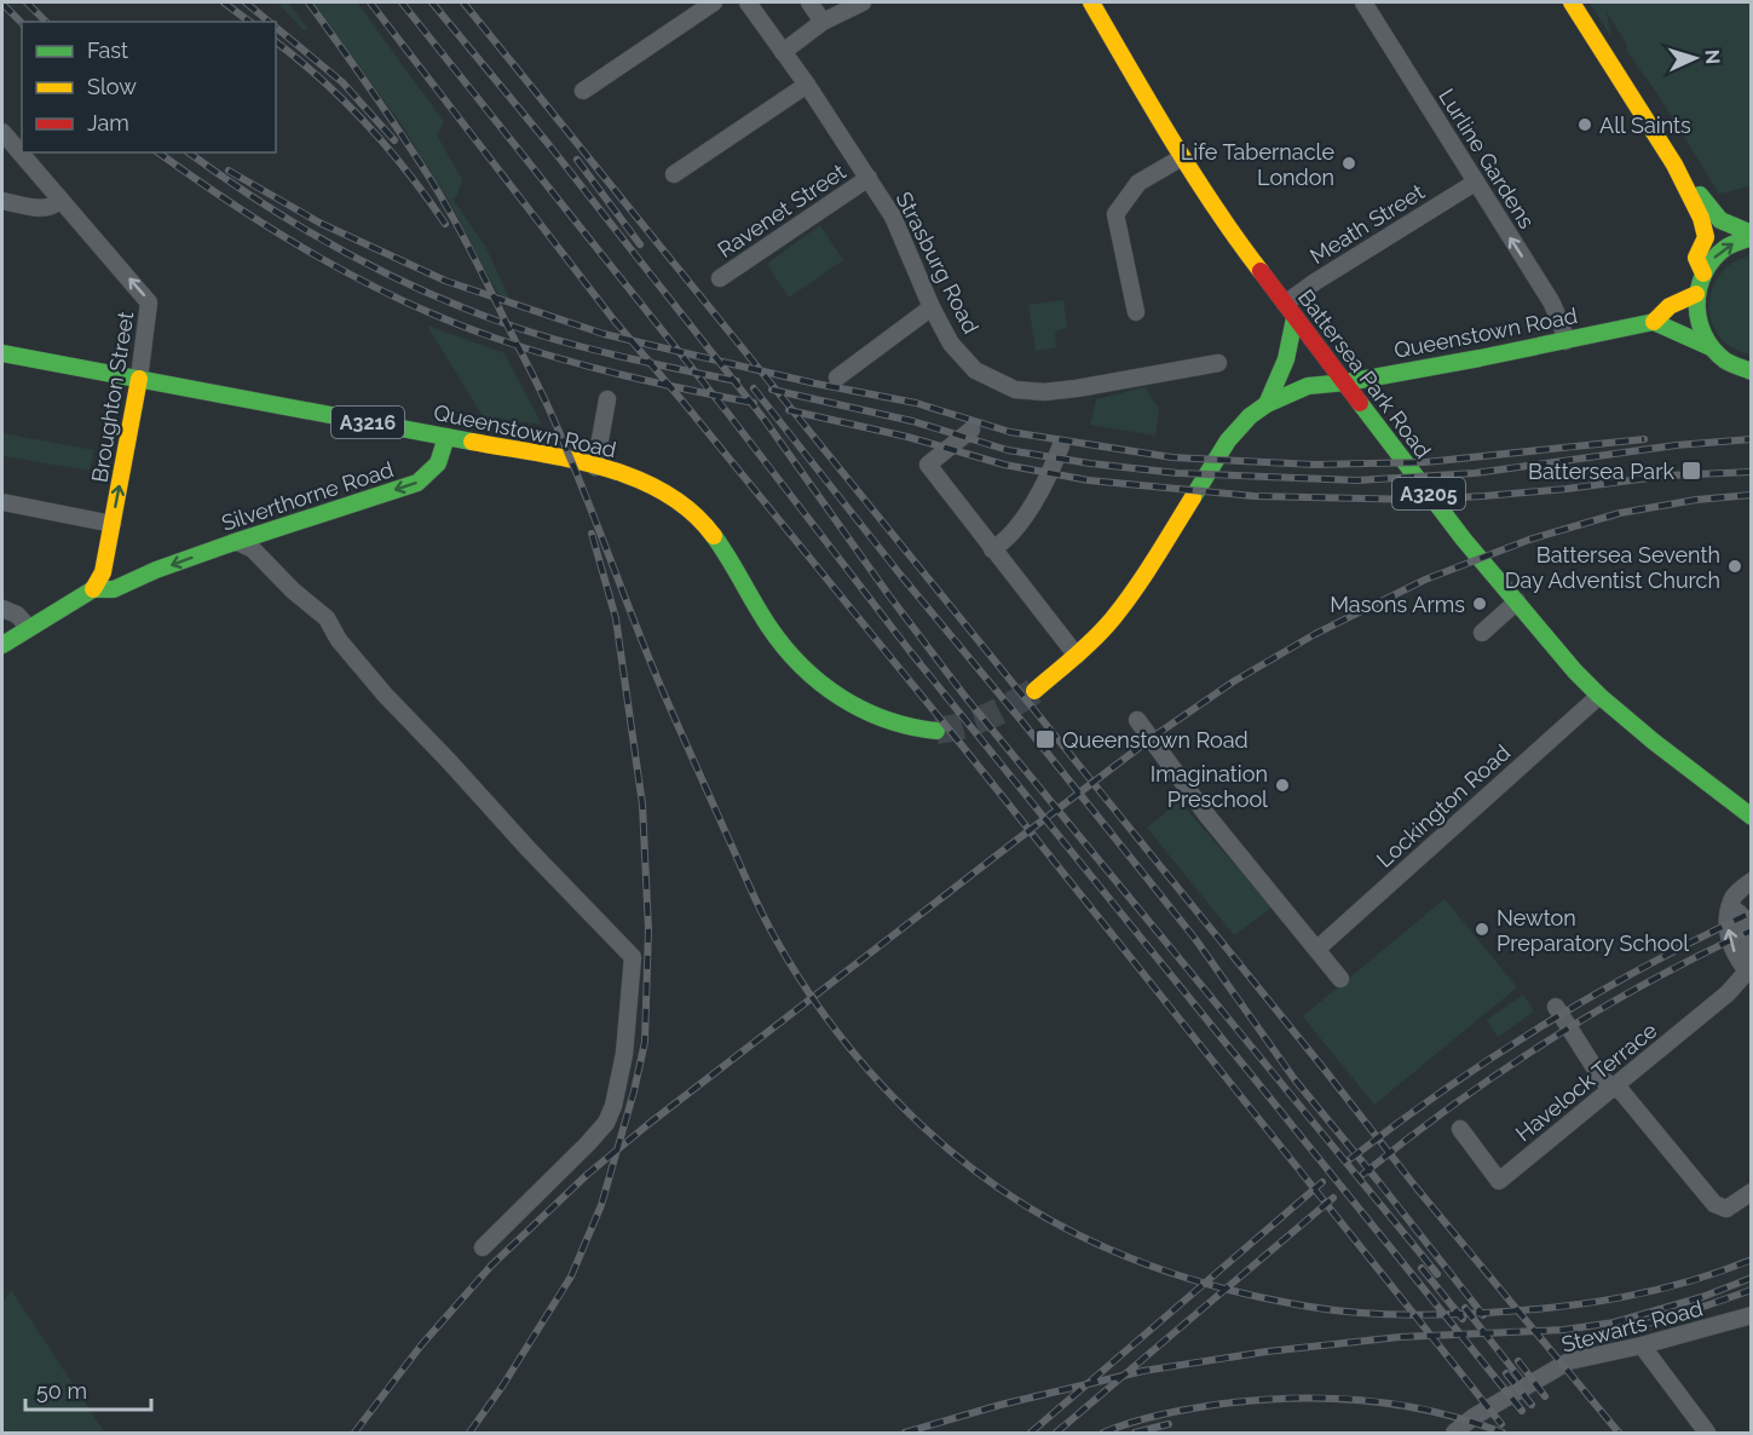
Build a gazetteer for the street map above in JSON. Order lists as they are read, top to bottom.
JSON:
{
  "streets": {
    "main road": [
      "Queenstown Road",
      "Battersea Park Road",
      "Broughton Street",
      "A3216",
      "A3205",
      "Silverthorne Road"
    ],
    "street": [
      "Lurline Gardens",
      "Ravenet Street",
      "Meath Street",
      "Strasburg Road",
      "Lockington Road",
      "Havelock Terrace",
      "Stewarts Road"
    ]
  },
  "crossings": [
    ["Lurline Gardens", "Meath Street"],
    ["Lurline Gardens", "Queenstown Road"],
    ["Ravenet Street", "Strasburg Road"],
    ["Meath Street", "Battersea Park Road"],
    ["Queenstown Road", "Battersea Park Road"],
    ["Queenstown Road", "Broughton Street"],
    ["Queenstown Road", "Silverthorne Road"],
    ["Battersea Park Road", "Lockington Road"],
    ["Broughton Street", "Silverthorne Road"]
  ],
  "one_way": ["Lurline Gardens", "Broughton Street", "Silverthorne Road"],
  "places": {
    "other": [
      "All Saints",
      "Life Tabernacle London",
      "Battersea Seventh Day Adventist Church",
      "Masons Arms",
      "Imagination Preschool",
      "Newton Preparatory School"
    ],
    "transit": ["Battersea Park", "Queenstown Road"]
  },
  "legend": ["Fast", "Slow", "Jam"],
  "scale_bar": "50 m",
  "north": "right"
}
